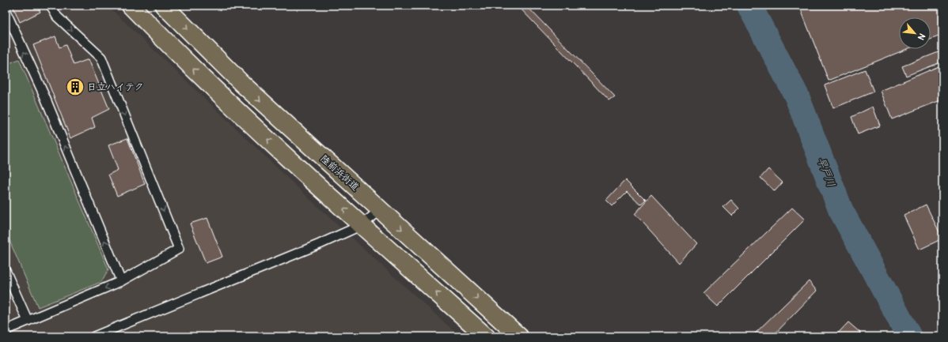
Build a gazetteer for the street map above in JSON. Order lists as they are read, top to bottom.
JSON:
{
  "streets": {
    "highway": ["陸前浜街道"]
  },
  "water": ["早戸川"],
  "places": {
    "building": ["日立ハイテク"]
  },
  "north": "bottom right"
}
